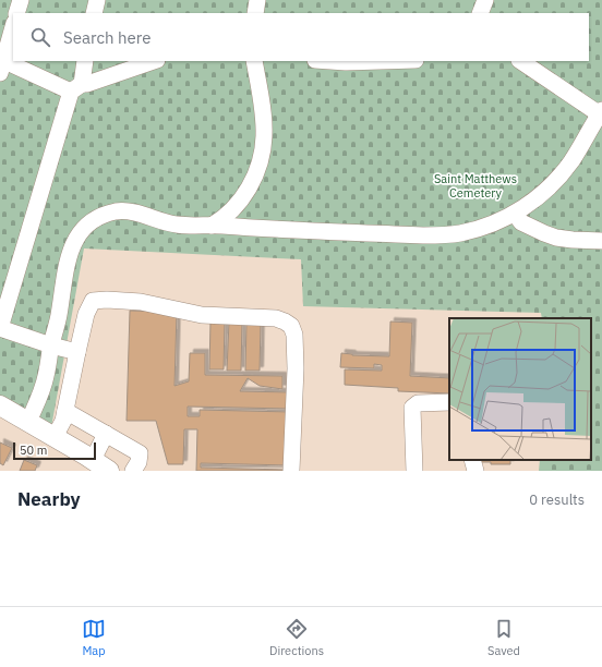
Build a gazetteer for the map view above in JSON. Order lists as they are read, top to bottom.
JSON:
{
  "parks": ["Saint Matthews Cemetery"],
  "scale_bar": "50 m",
  "page": {
    "search": "Search here",
    "scale": "50 m",
    "heading": ["Nearby", "0 results"],
    "nav": ["Map", "Directions", "Saved"]
  }
}
